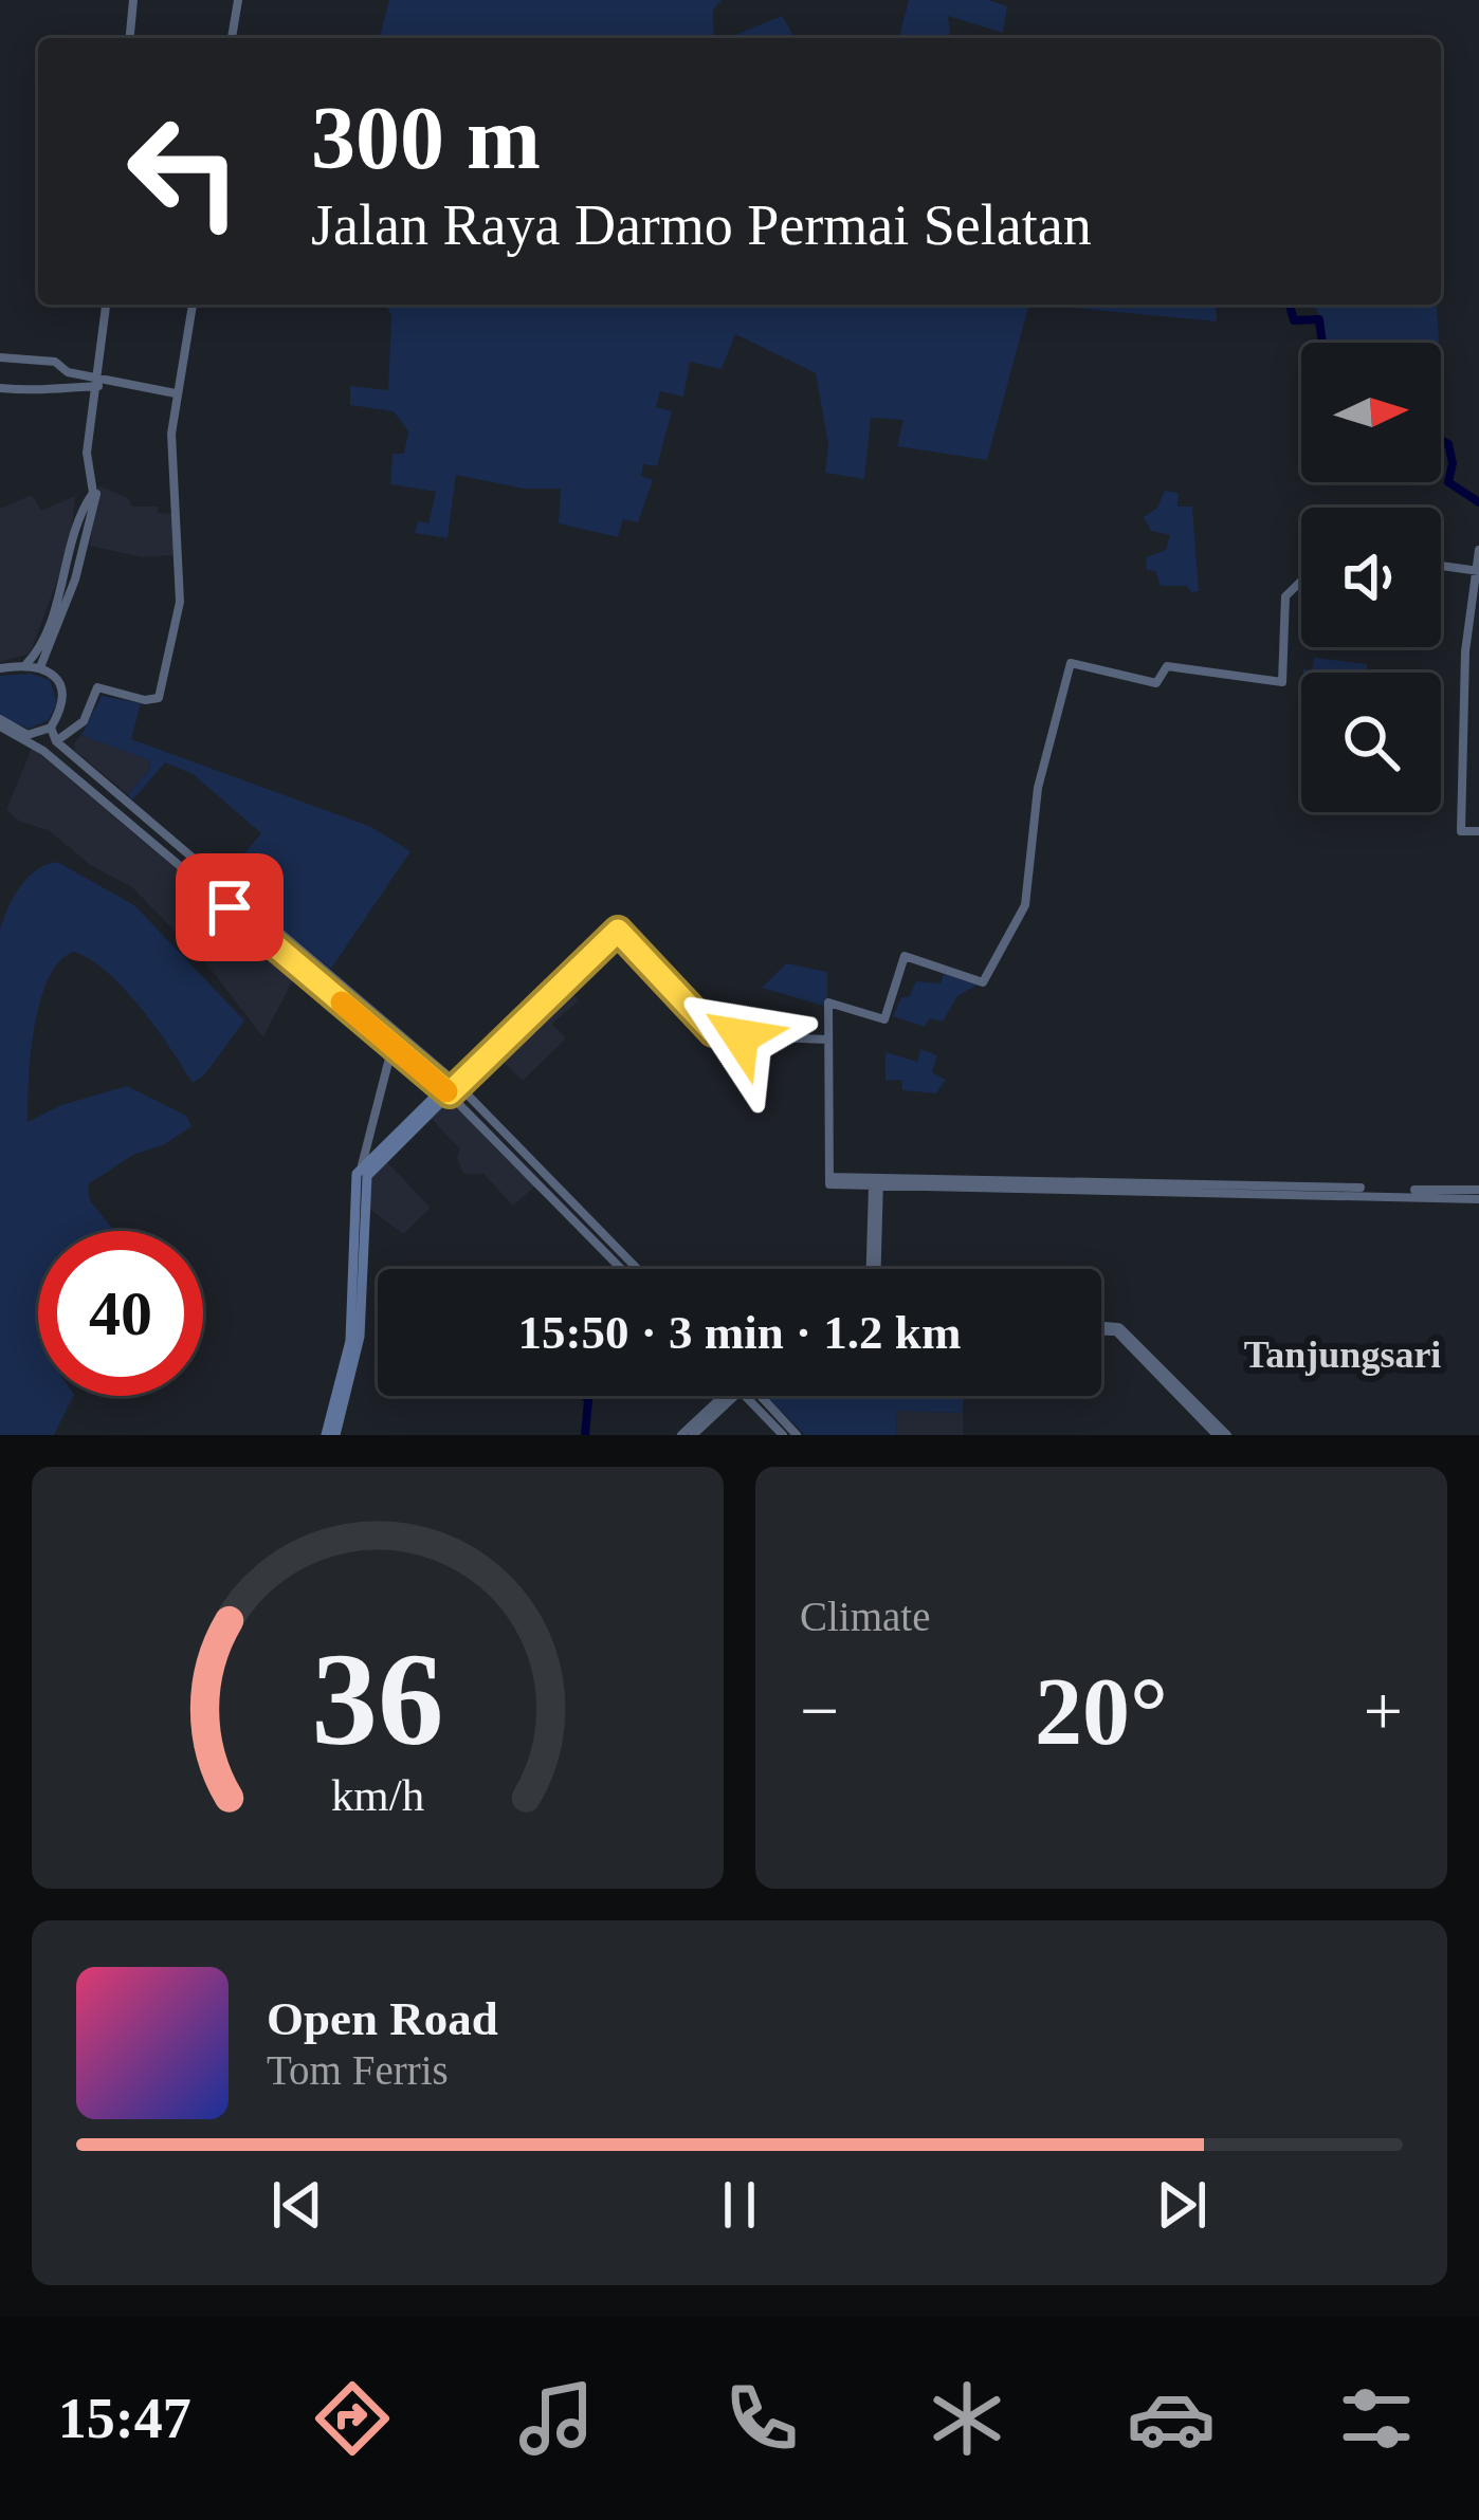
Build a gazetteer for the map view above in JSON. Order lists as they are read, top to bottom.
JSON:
{
  "districts": ["Tanjungsari"],
  "north": "right",
  "page": {
    "turn": ["300 m", "Jalan Raya Darmo Permai Selatan"],
    "limit": "40",
    "trip": "15:50 · 3 min · 1.2 km",
    "tile": "Climate",
    "heat": ["−", "20°", "+"],
    "song": ["Open Road", "Tom Ferris"],
    "tabs": "15:47",
    "gauge": ["36", "km/h"]
  }
}
